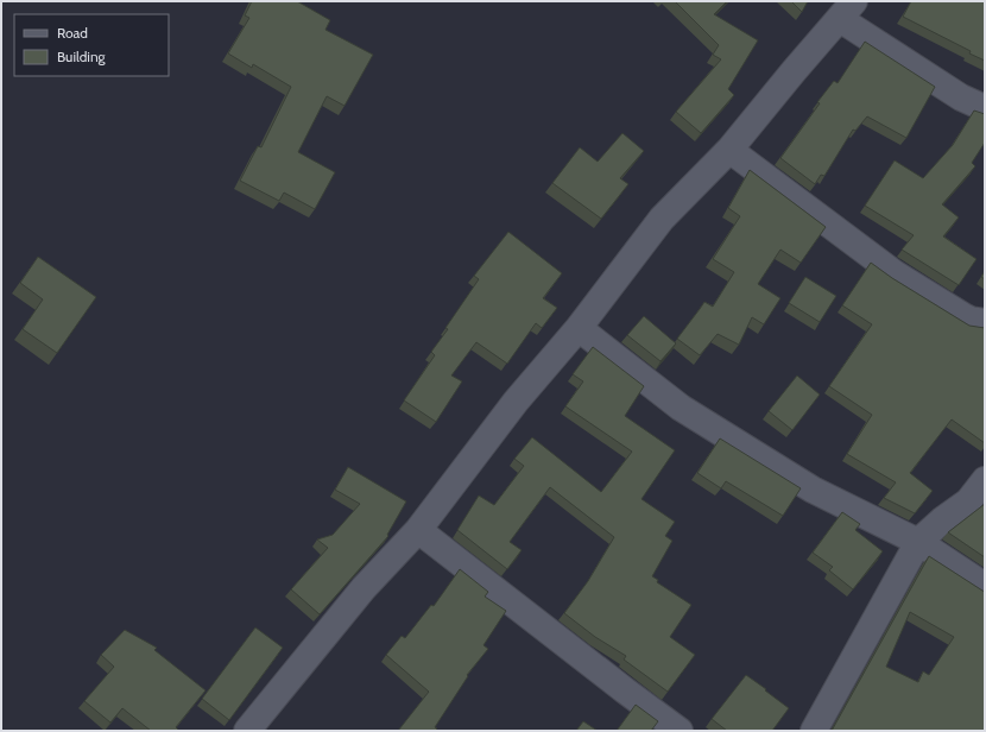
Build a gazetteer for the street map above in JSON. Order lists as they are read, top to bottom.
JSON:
{
  "legend": ["Road", "Building"]
}
